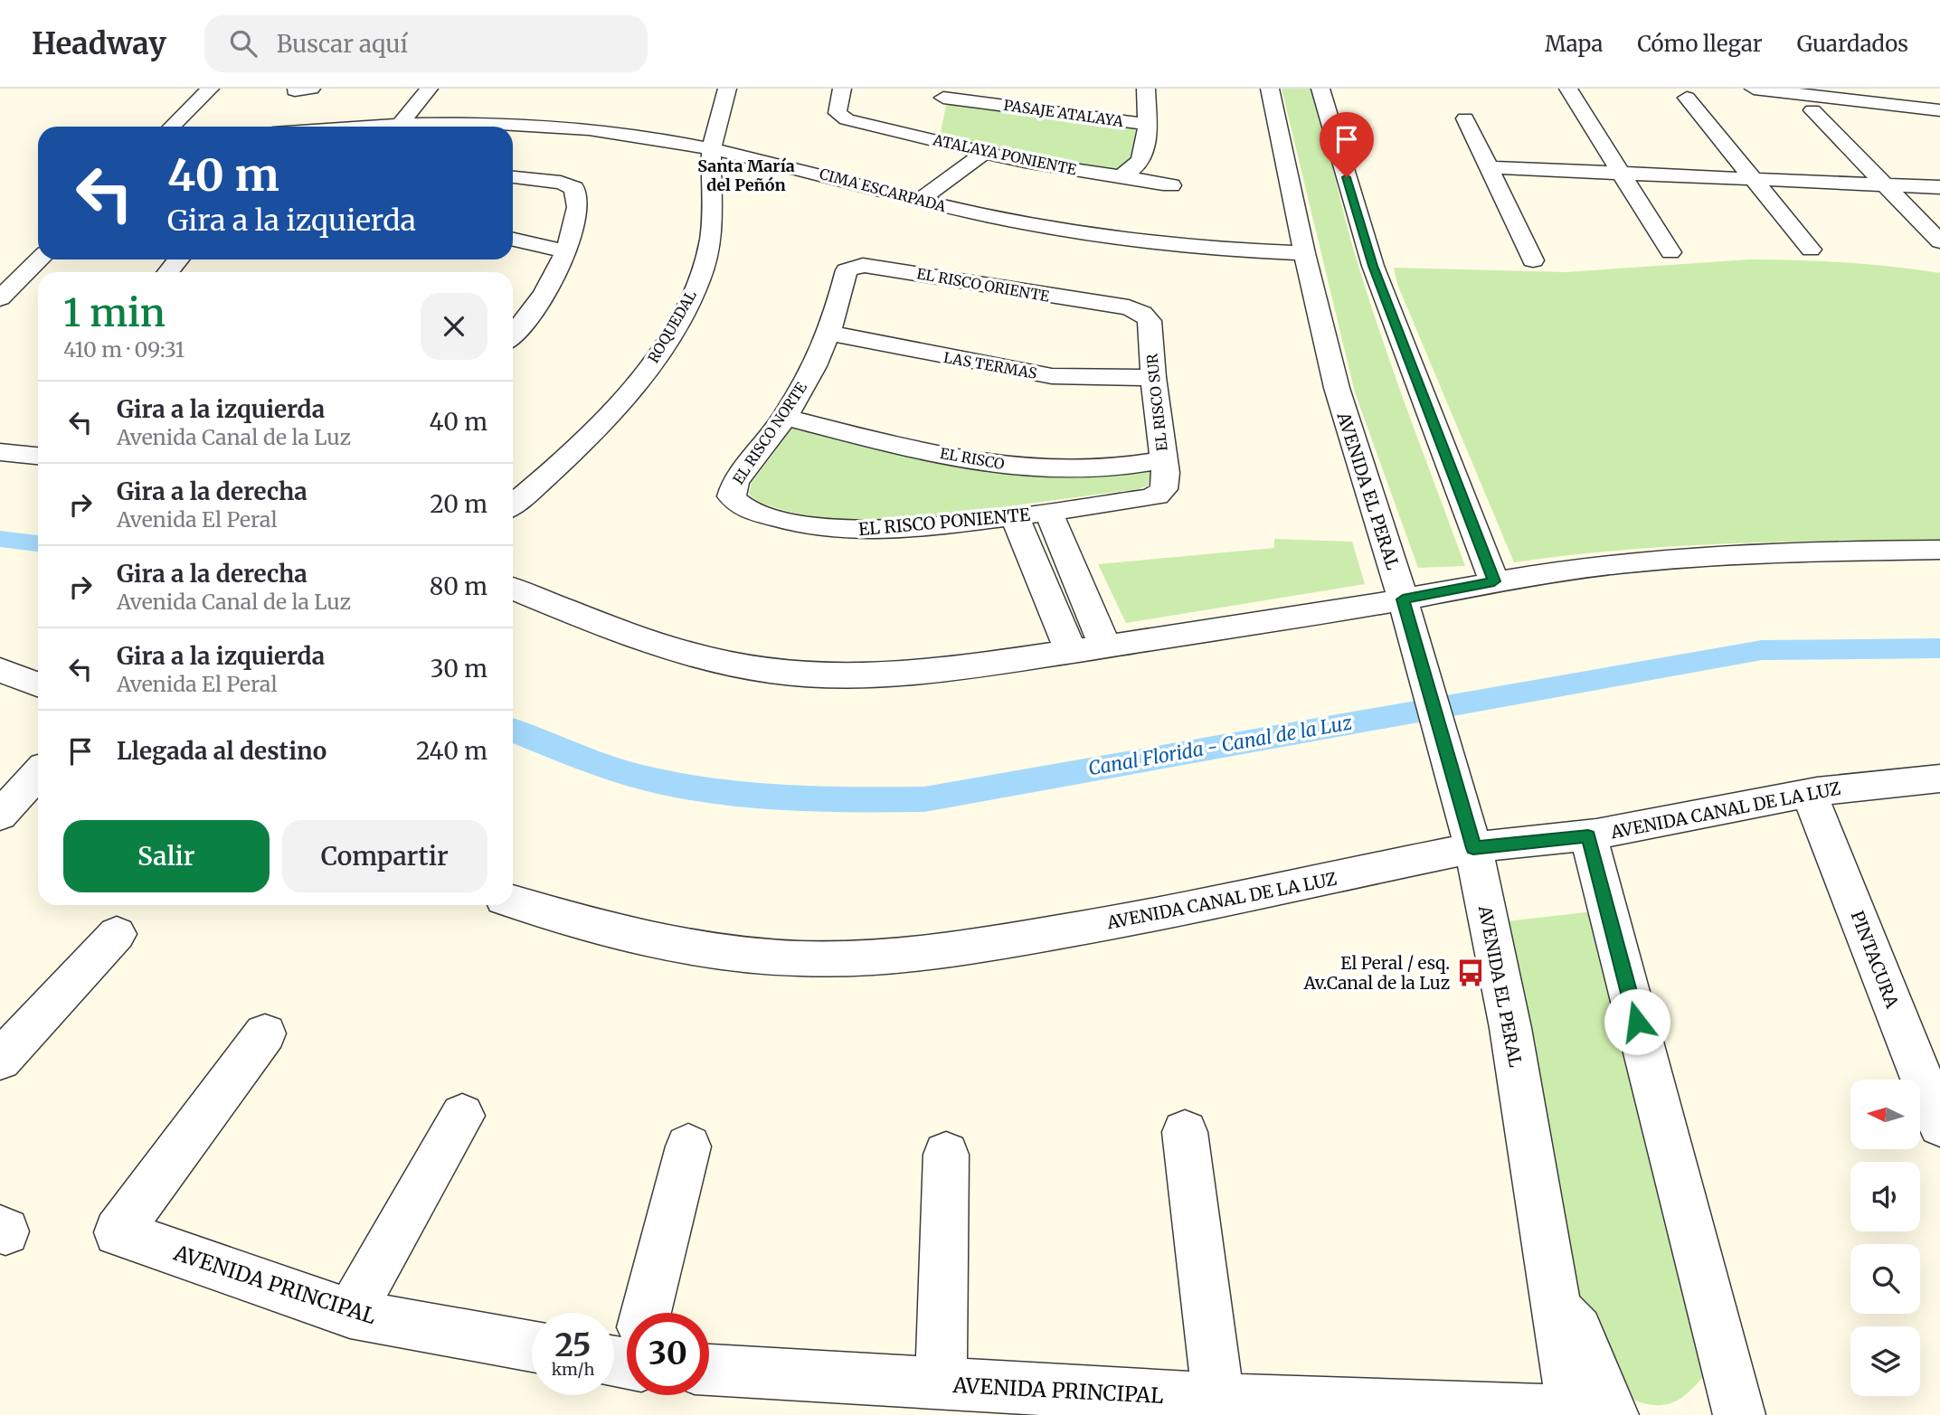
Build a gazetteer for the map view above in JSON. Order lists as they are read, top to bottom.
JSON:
{
  "streets": {
    "street": [
      "PASAJE ATALAYA",
      "ATALAYA PONIENTE",
      "CIMA ESCARPADA",
      "EL RISCO ORIENTE",
      "ROQUEDAL",
      "LAS TERMAS",
      "EL RISCO SUR",
      "EL RISCO NORTE",
      "EL RISCO",
      "AVENIDA EL PERAL",
      "EL RISCO PONIENTE",
      "AVENIDA CANAL DE LA LUZ",
      "PINTACURA",
      "AVENIDA PRINCIPAL"
    ]
  },
  "crossings": [
    ["CIMA ESCARPADA", "ROQUEDAL"],
    ["CIMA ESCARPADA", "AVENIDA EL PERAL"],
    ["EL RISCO ORIENTE", "EL RISCO SUR"],
    ["EL RISCO ORIENTE", "EL RISCO NORTE"],
    ["LAS TERMAS", "EL RISCO SUR"],
    ["LAS TERMAS", "EL RISCO NORTE"],
    ["EL RISCO SUR", "EL RISCO"],
    ["EL RISCO SUR", "EL RISCO PONIENTE"],
    ["EL RISCO NORTE", "EL RISCO"],
    ["EL RISCO NORTE", "EL RISCO PONIENTE"],
    ["AVENIDA EL PERAL", "AVENIDA CANAL DE LA LUZ"],
    ["AVENIDA EL PERAL", "AVENIDA PRINCIPAL"],
    ["AVENIDA CANAL DE LA LUZ", "PINTACURA"]
  ],
  "districts": ["Santa María del Peñón"],
  "water": ["Canal Florida - Canal de la Luz"],
  "places": {
    "bus stop": ["El Peral / esq. Av.Canal de la Luz"]
  },
  "north": "left",
  "page": {
    "header": "Headway",
    "search": "Buscar aquí",
    "nav": ["Mapa", "Cómo llegar", "Guardados"],
    "turn": ["40 m", "Gira a la izquierda"],
    "heading": ["1 min", "410 m · 09:31"],
    "list": [
      {
        "name": "Gira a la izquierda",
        "note": "Avenida Canal de la Luz",
        "value": "40 m"
      },
      {
        "name": "Gira a la derecha",
        "note": "Avenida El Peral",
        "value": "20 m"
      },
      {
        "name": "Gira a la derecha",
        "note": "Avenida Canal de la Luz",
        "value": "80 m"
      },
      {
        "name": "Gira a la izquierda",
        "note": "Avenida El Peral",
        "value": "30 m"
      },
      {
        "name": "Llegada al destino",
        "value": "240 m"
      }
    ],
    "buttons": ["Salir", "Compartir"],
    "speed": "25 km/h",
    "limit": "30"
  }
}
